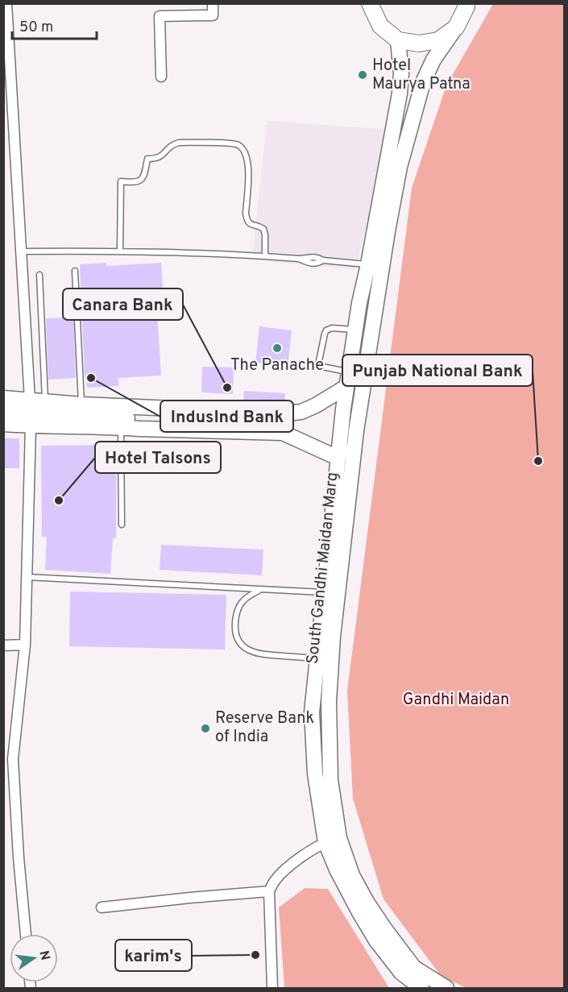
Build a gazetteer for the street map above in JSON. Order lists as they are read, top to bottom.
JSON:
{
  "streets": {
    "main road": ["South Gandhi Maidan Marg"]
  },
  "parks": ["Gandhi Maidan"],
  "places": [
    "Hotel Maurya Patna",
    "The Panache",
    "IndusInd Bank",
    "Canara Bank",
    "Punjab National Bank",
    "Hotel Talsons",
    "Reserve Bank of India",
    "karim's"
  ],
  "scale_bar": "50 m",
  "north": "right"
}
